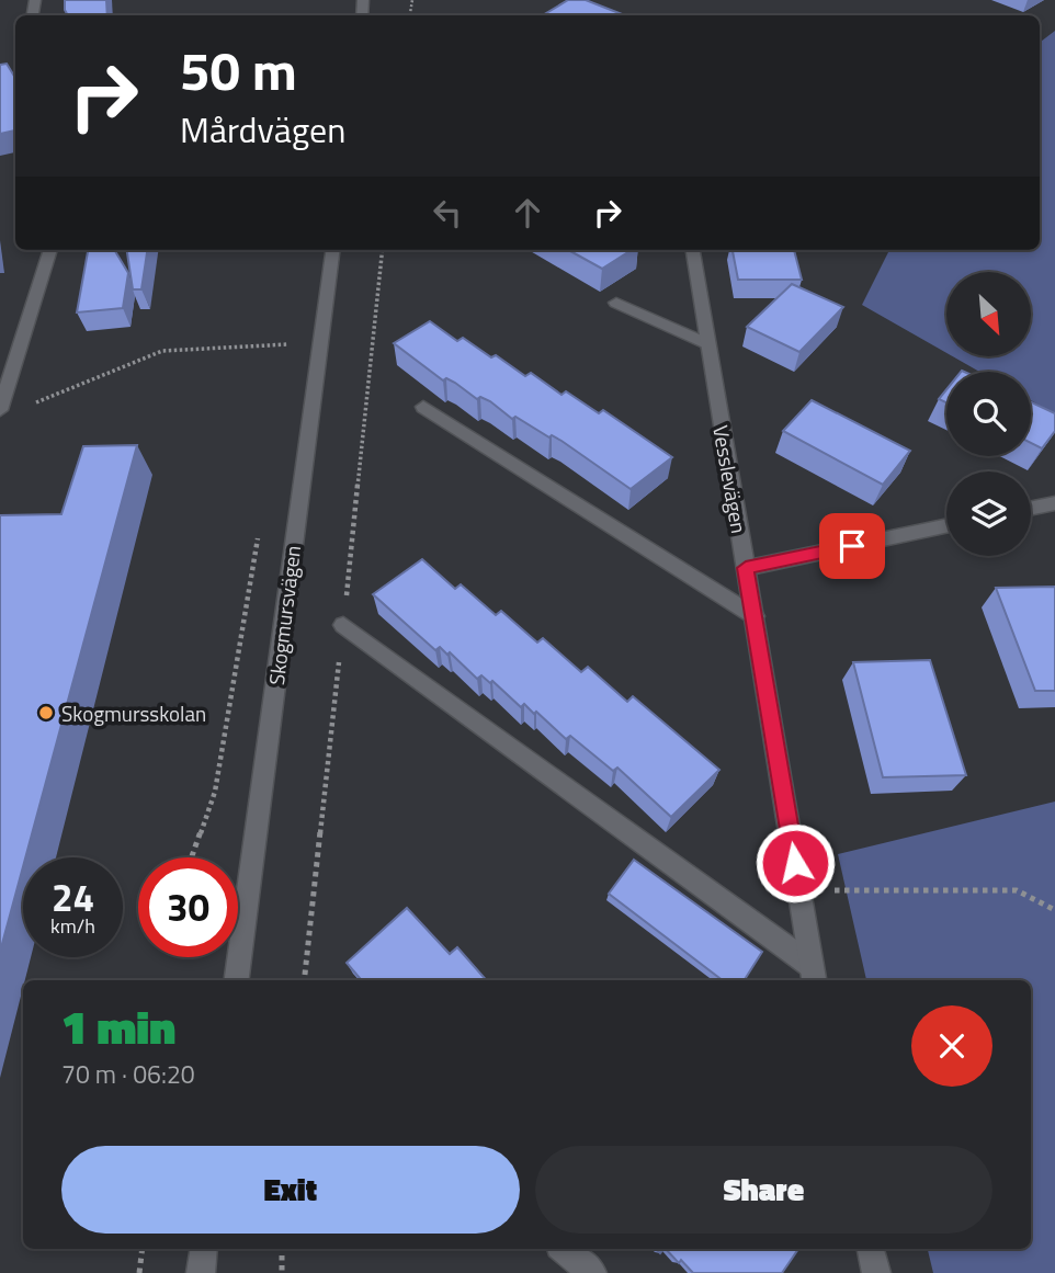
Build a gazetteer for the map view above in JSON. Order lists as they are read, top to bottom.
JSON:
{
  "streets": {
    "street": ["Vesslevägen", "Skogmursvägen"]
  },
  "places": ["Skogmursskolan"],
  "north": "bottom right",
  "page": {
    "turn": ["50 m", "Mårdvägen"],
    "speed": "24 km/h",
    "limit": "30",
    "heading": ["1 min", "70 m · 06:20"],
    "buttons": ["Exit", "Share"]
  }
}
